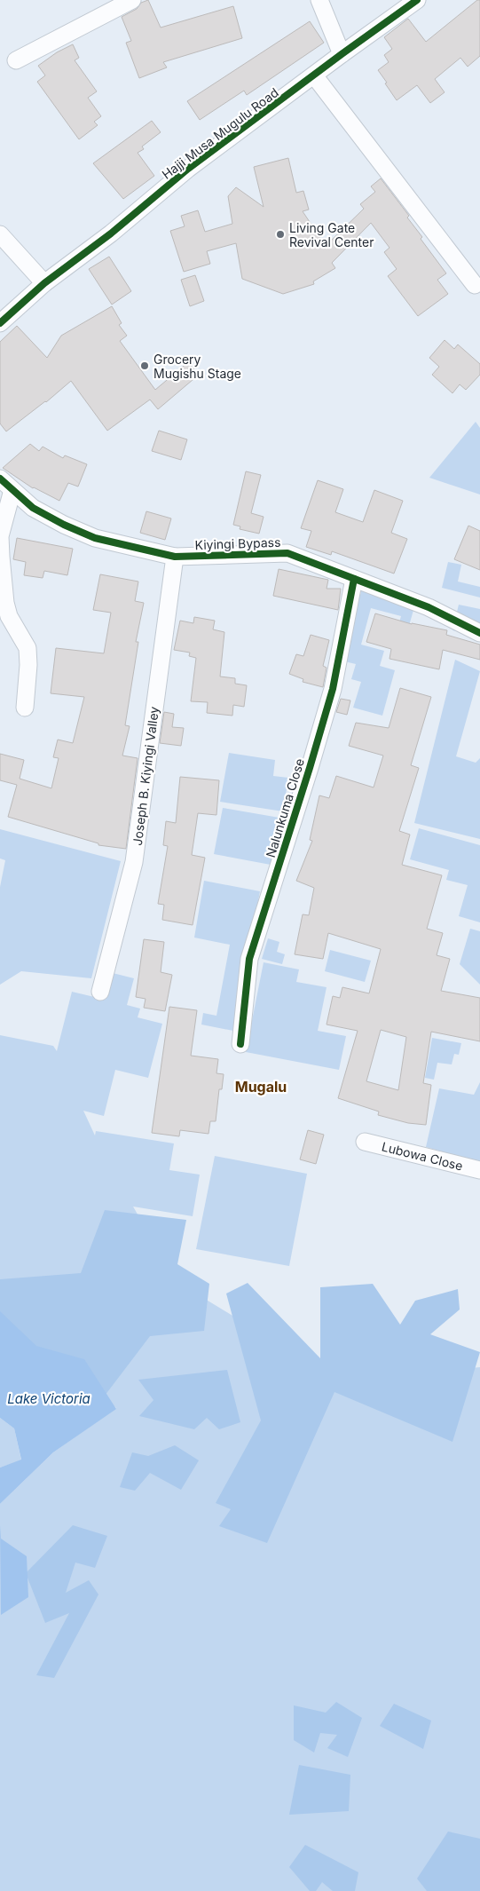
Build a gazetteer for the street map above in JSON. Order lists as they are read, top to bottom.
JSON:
{
  "streets": {
    "street": [
      "Hajji Musa Mugulu Road",
      "Kiyingi Bypass",
      "Joseph B. Kiyingi Valley",
      "Nalunkuma Close",
      "Lubowa Close"
    ]
  },
  "crossings": [
    ["Kiyingi Bypass", "Joseph B. Kiyingi Valley"],
    ["Kiyingi Bypass", "Nalunkuma Close"]
  ],
  "districts": ["Mugalu"],
  "water": ["Lake Victoria"],
  "places": ["Living Gate Revival Center", "Grocery Mugishu Stage"]
}
